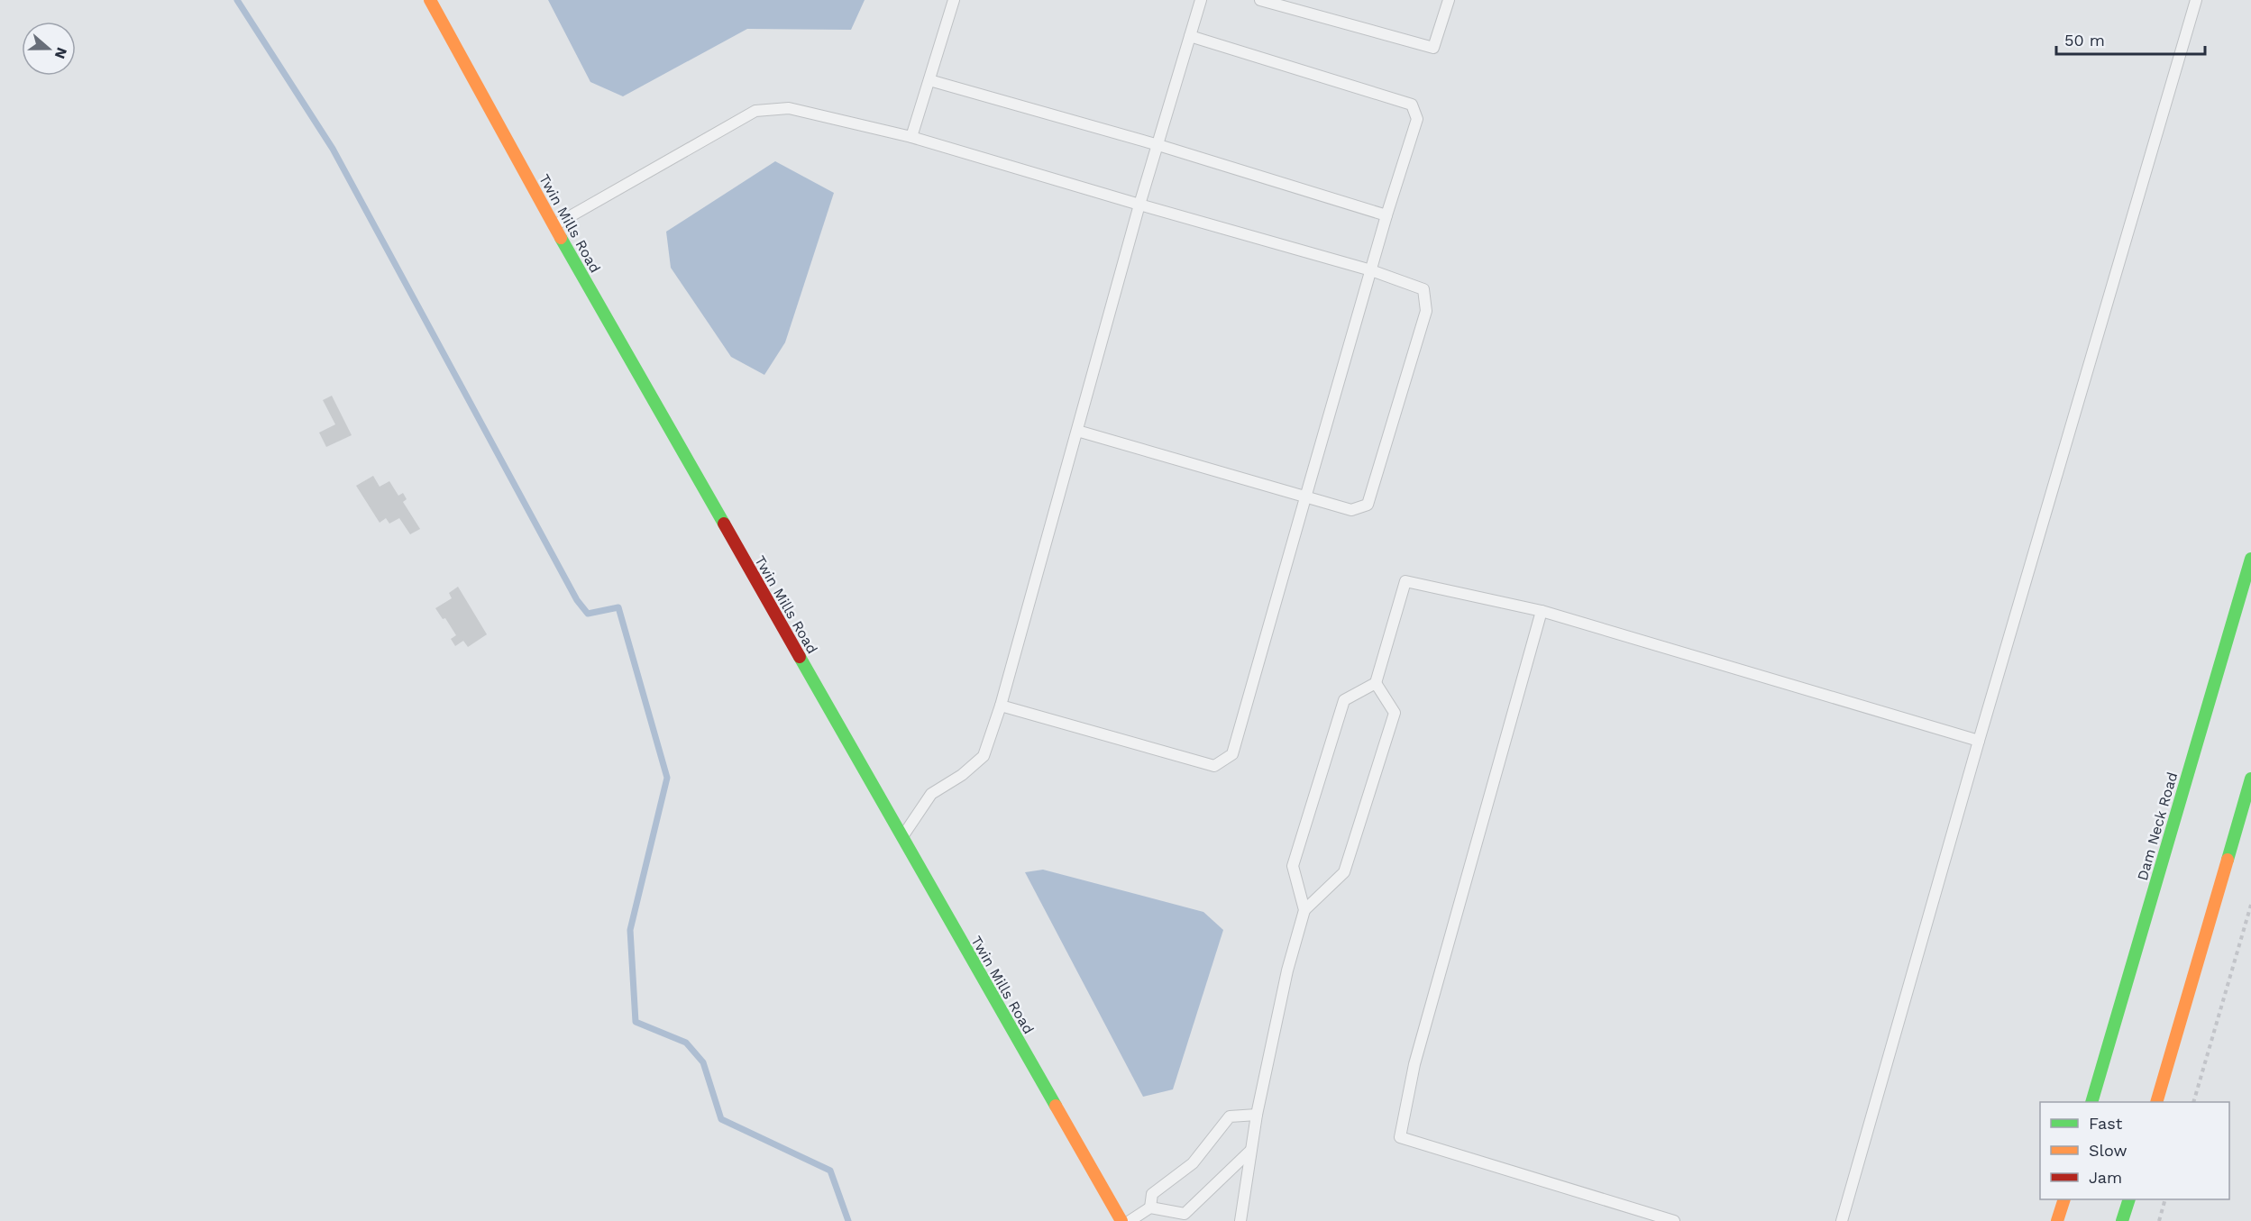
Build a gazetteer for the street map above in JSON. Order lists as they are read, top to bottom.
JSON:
{
  "streets": {
    "street": ["Twin Mills Road", "Dam Neck Road"]
  },
  "legend": ["Fast", "Slow", "Jam"],
  "scale_bar": "50 m",
  "north": "right"
}
